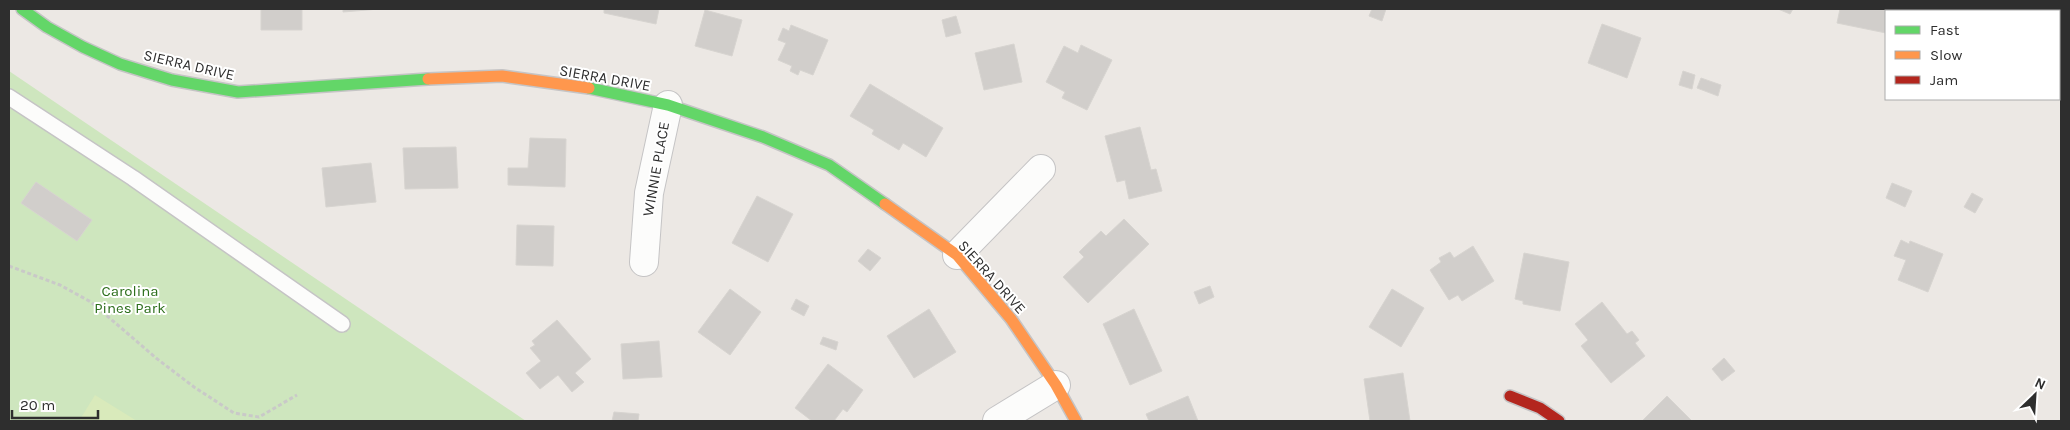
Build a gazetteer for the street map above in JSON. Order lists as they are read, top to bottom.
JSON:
{
  "streets": {
    "street": ["SIERRA DRIVE", "WINNIE PLACE"]
  },
  "crossings": [
    ["SIERRA DRIVE", "WINNIE PLACE"]
  ],
  "parks": ["Carolina Pines Park"],
  "legend": ["Fast", "Slow", "Jam"],
  "scale_bar": "20 m",
  "north": "top right"
}
